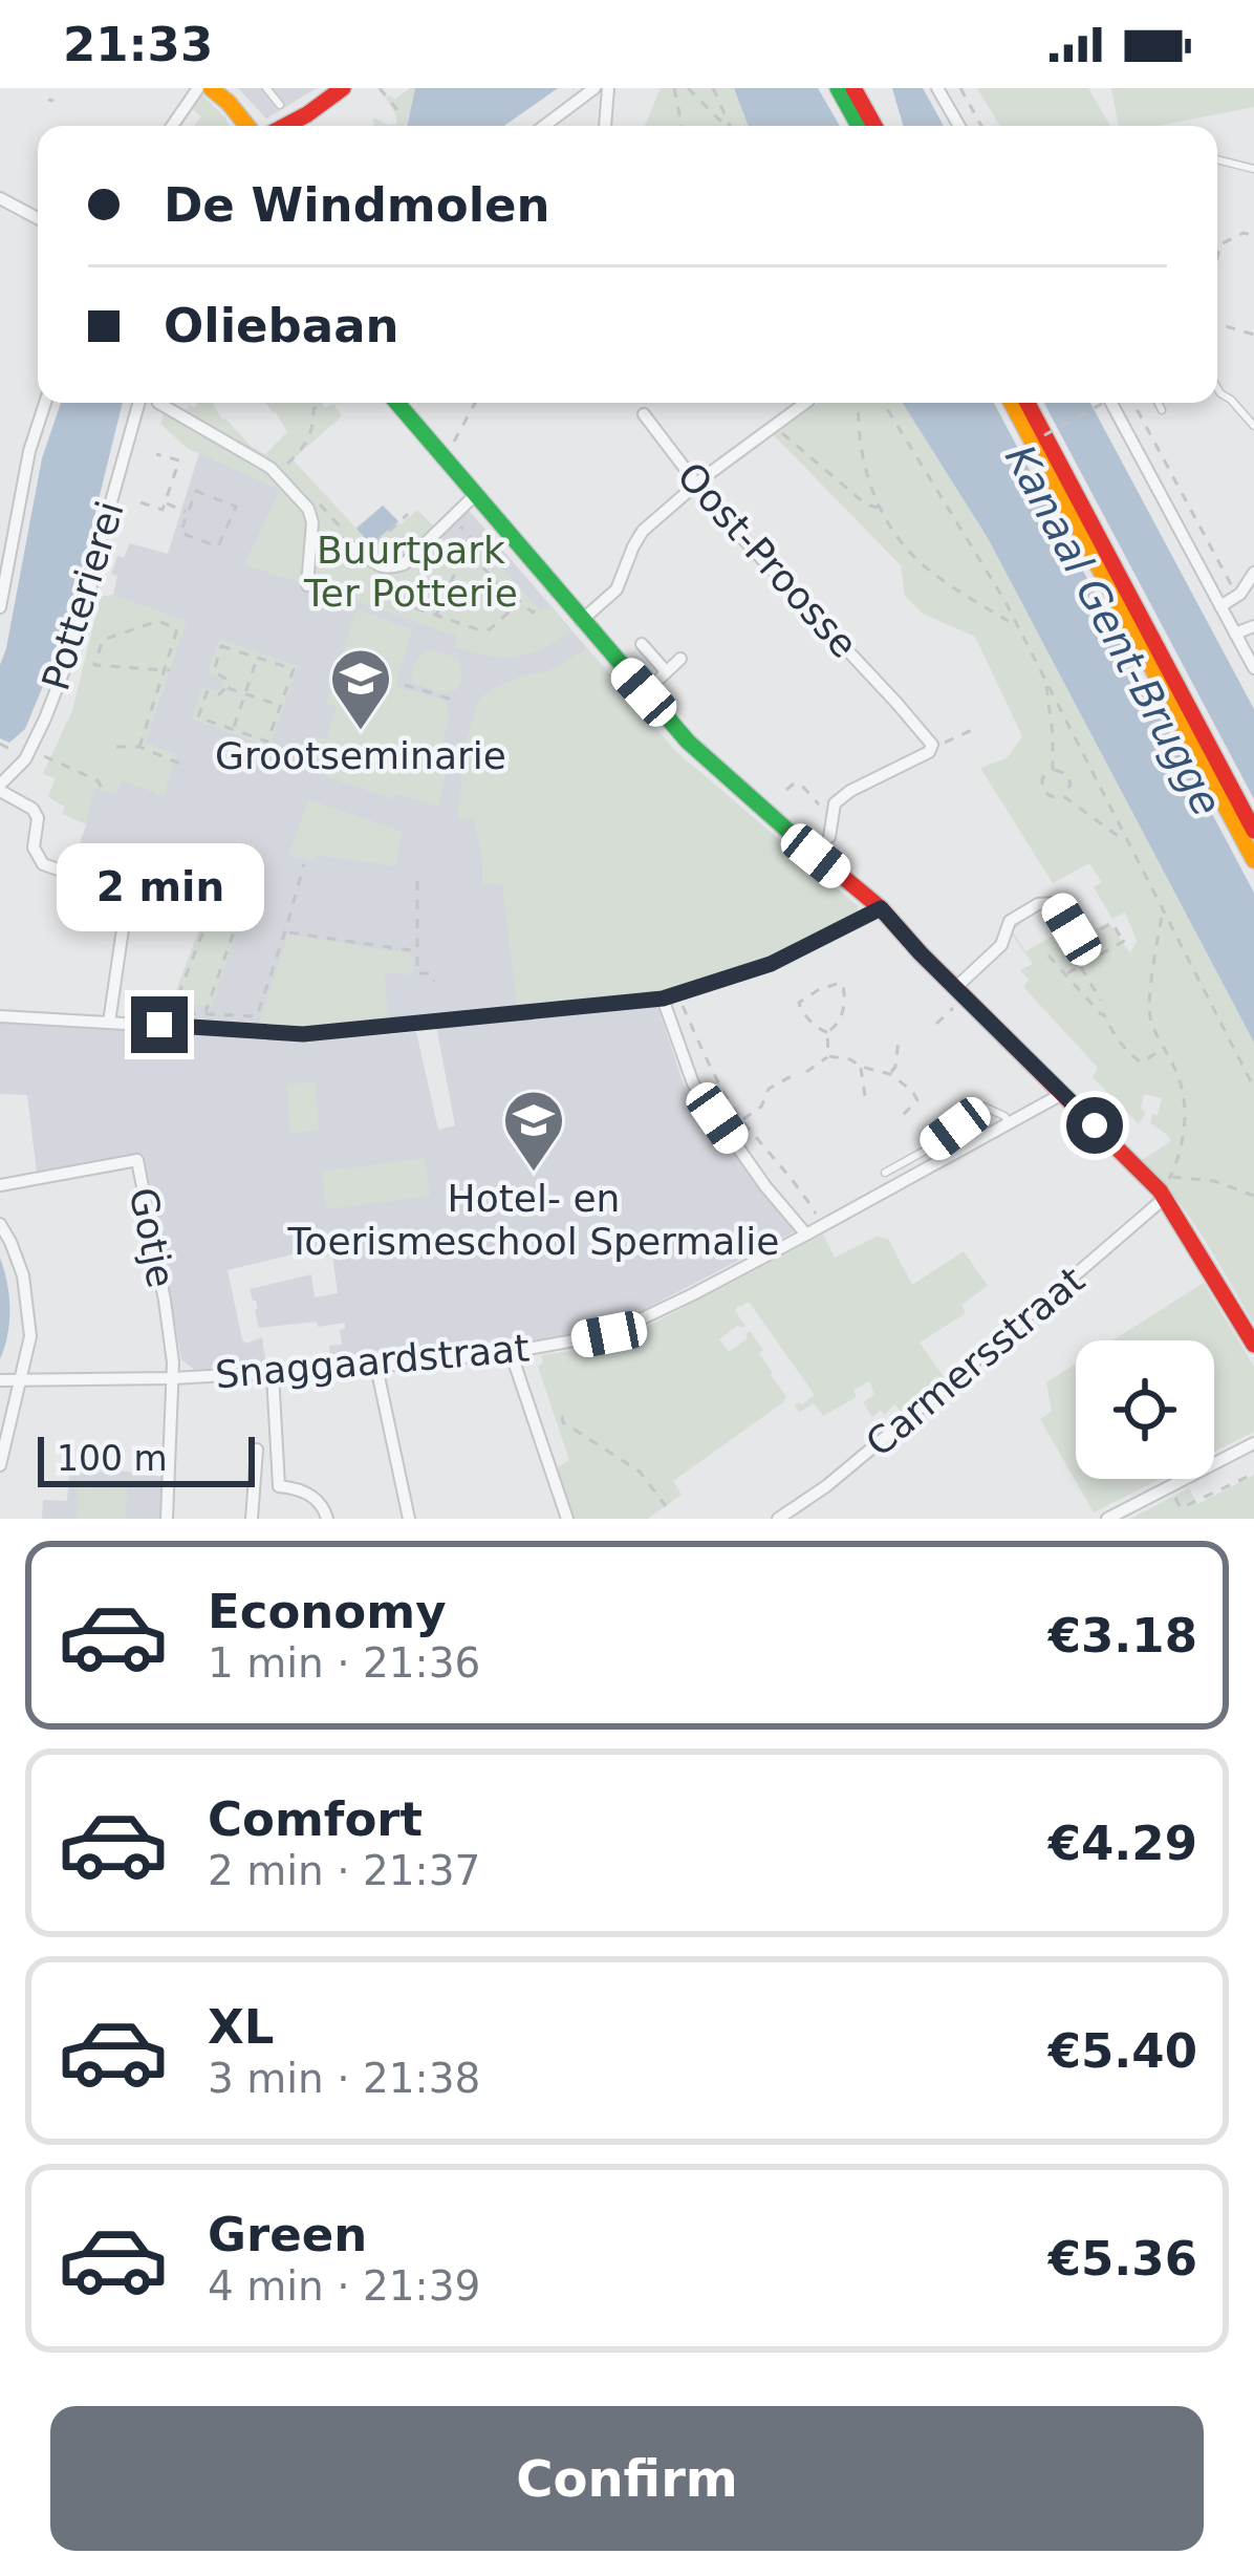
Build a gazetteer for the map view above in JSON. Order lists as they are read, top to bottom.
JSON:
{
  "streets": {
    "street": [
      "Oost-Proosse",
      "Potterierei",
      "Gotje",
      "Snaggaardstraat",
      "Carmersstraat"
    ]
  },
  "crossings": [
    ["Gotje", "Snaggaardstraat"]
  ],
  "water": ["Kanaal Gent-Brugge"],
  "parks": ["Buurtpark Ter Potterie"],
  "places": {
    "school or university": ["Grootseminarie", "Hotel- en Toerismeschool Spermalie"]
  },
  "scale_bar": "100 m",
  "page": {
    "status": "21:33",
    "banner": ["De Windmolen", "Oliebaan"],
    "bubble": "2 min",
    "scale": "100 m",
    "list": [
      {
        "name": "Economy",
        "note": "1 min · 21:36",
        "value": "€3.18"
      },
      {
        "name": "Comfort",
        "note": "2 min · 21:37",
        "value": "€4.29"
      },
      {
        "name": "XL",
        "note": "3 min · 21:38",
        "value": "€5.40"
      },
      {
        "name": "Green",
        "note": "4 min · 21:39",
        "value": "€5.36"
      }
    ],
    "buttons": "Confirm"
  }
}
